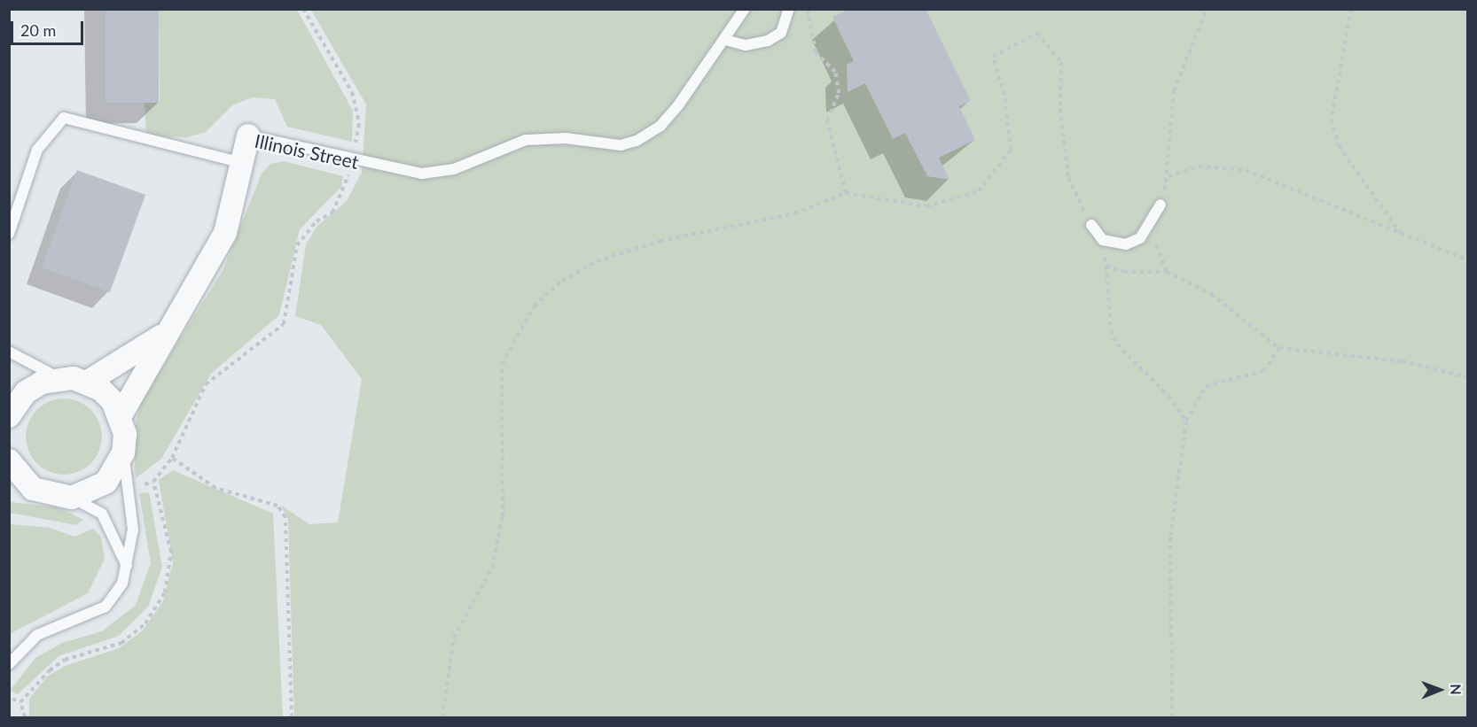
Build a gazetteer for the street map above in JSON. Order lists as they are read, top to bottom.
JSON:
{
  "streets": {
    "street": ["Illinois Street"]
  },
  "scale_bar": "20 m",
  "north": "right"
}
